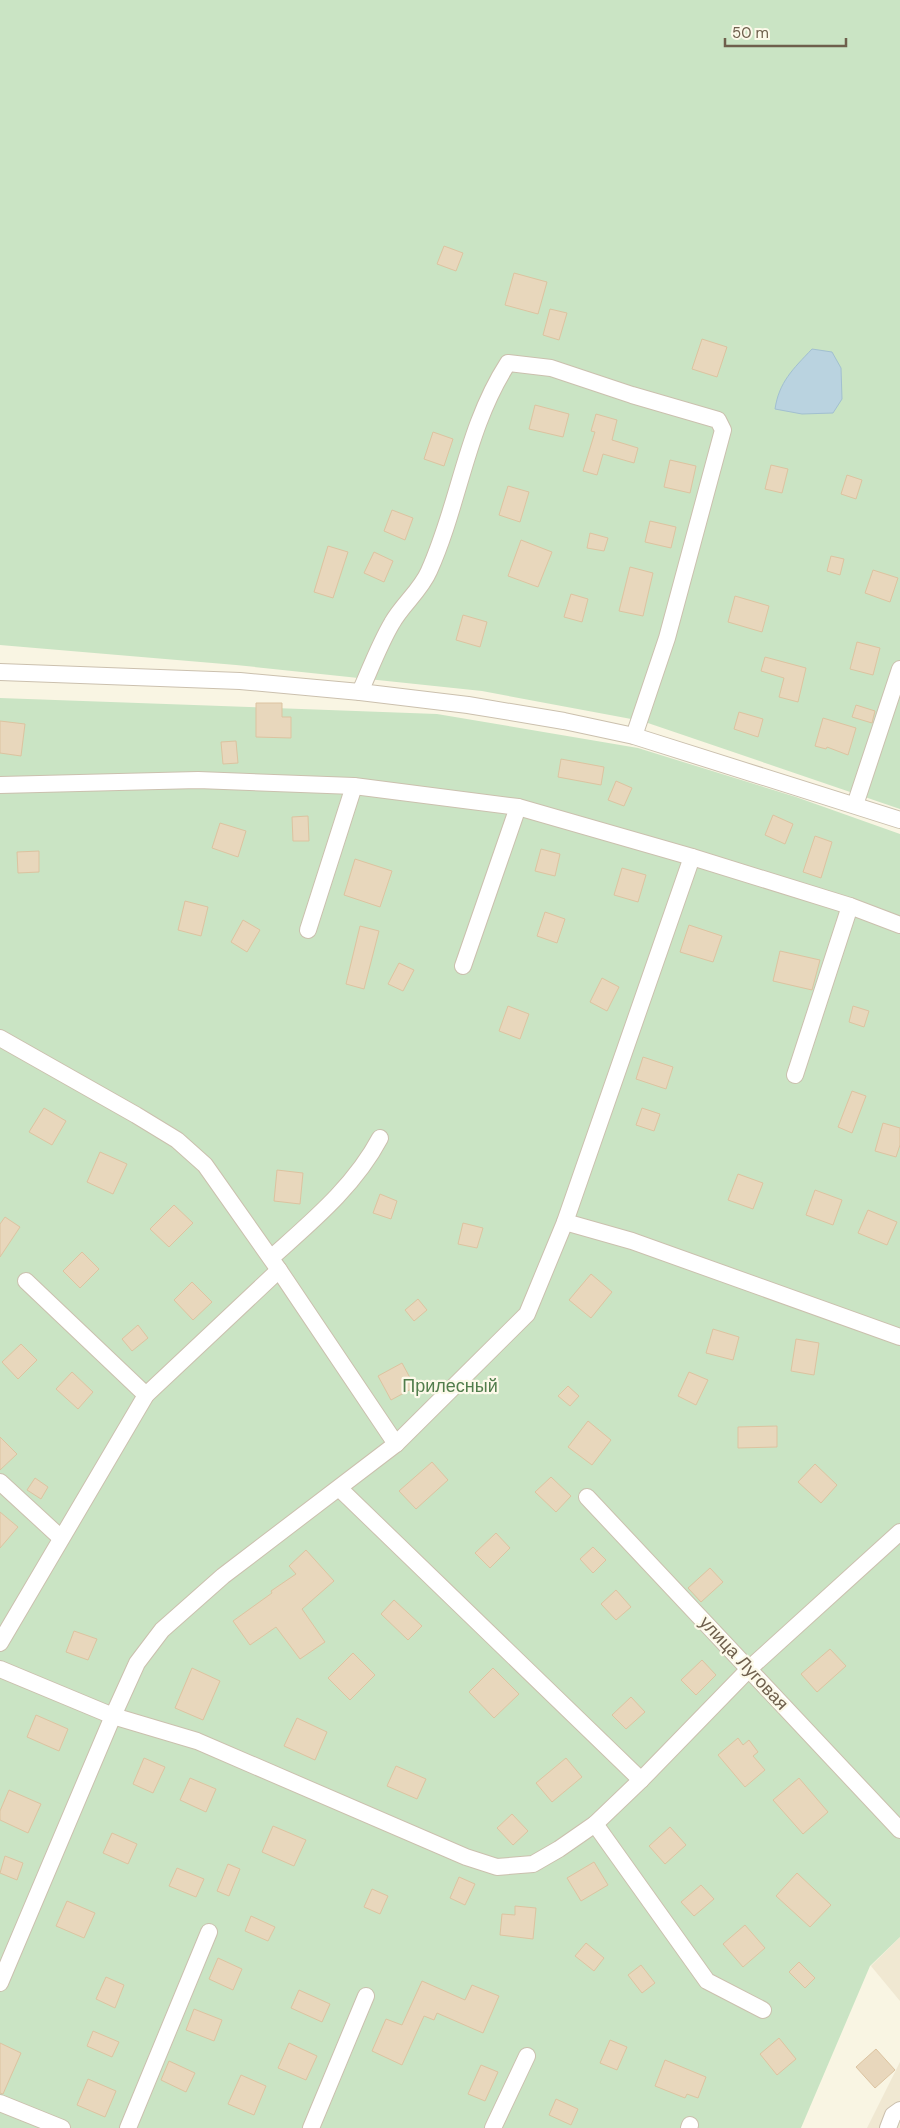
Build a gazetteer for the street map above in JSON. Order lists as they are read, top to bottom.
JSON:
{
  "streets": {
    "street": ["улица Луговая"]
  },
  "parks": ["Прилесный"],
  "scale_bar": "50 m"
}
